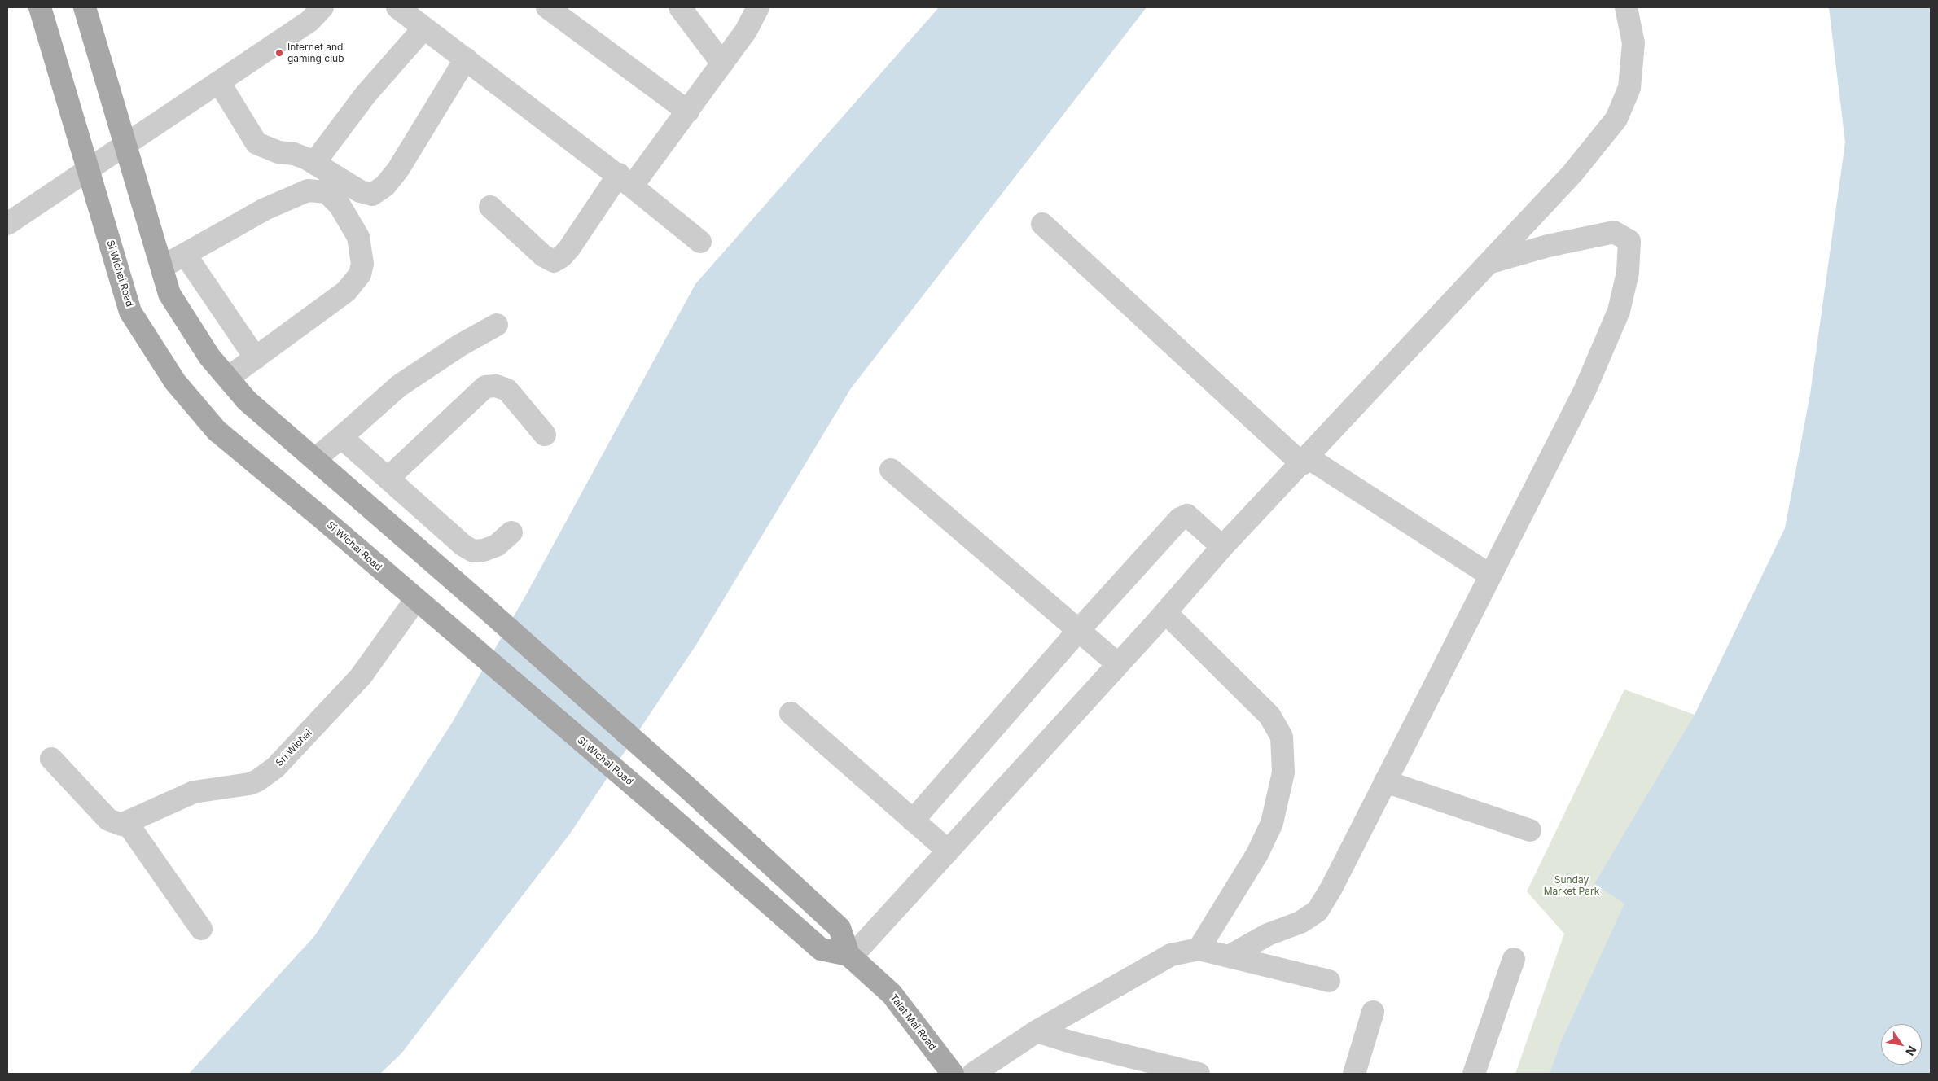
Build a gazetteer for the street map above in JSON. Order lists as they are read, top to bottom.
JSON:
{
  "streets": {
    "main road": ["Si Wichai Road", "Talat Mai Road"],
    "street": ["Sri Wichai"]
  },
  "crossings": [
    ["Si Wichai Road", "Sri Wichai"],
    ["Si Wichai Road", "Talat Mai Road"]
  ],
  "parks": ["Sunday Market Park"],
  "places": ["Internet and gaming club"],
  "north": "bottom right"
}
